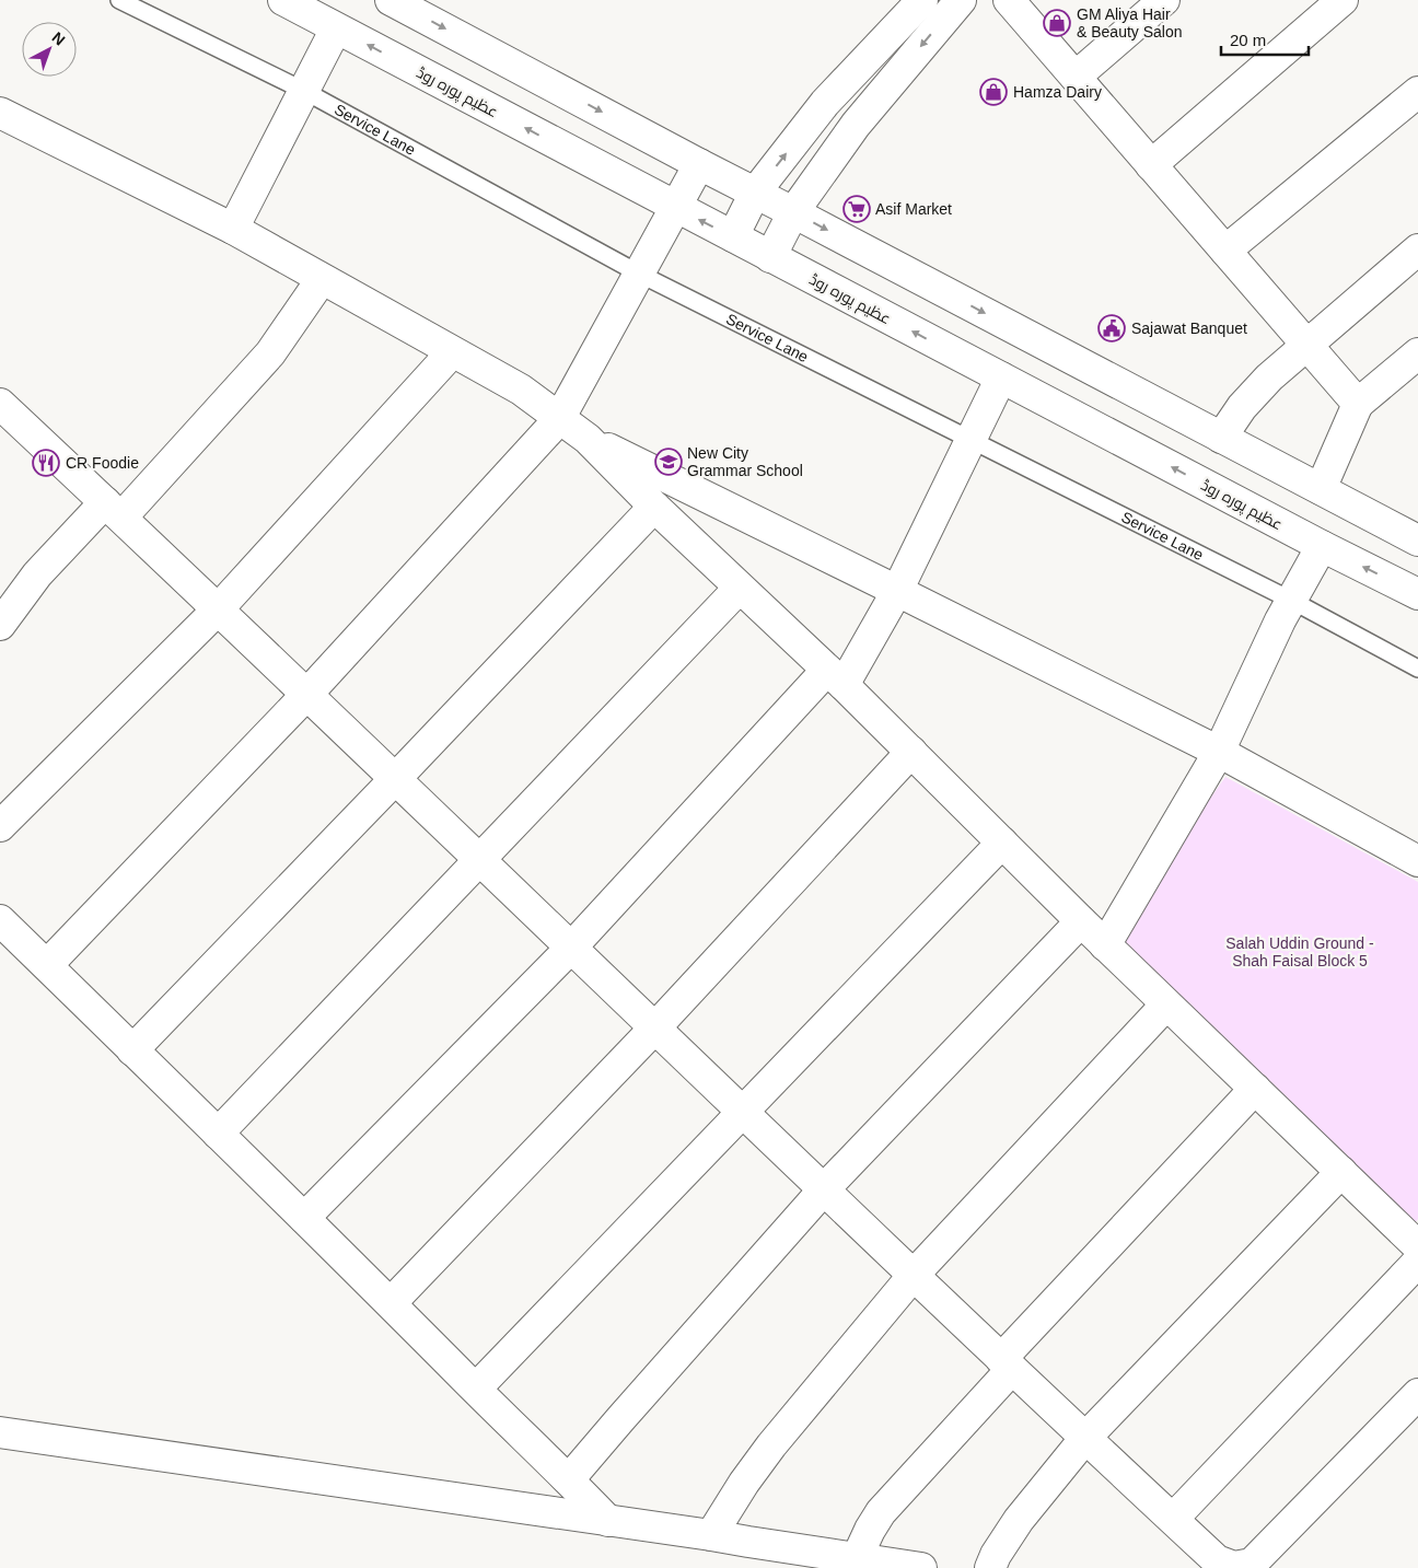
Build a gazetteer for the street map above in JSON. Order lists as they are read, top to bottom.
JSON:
{
  "streets": {
    "street": ["عظیم پورہ روڈ"],
    "lane": ["Service Lane"]
  },
  "parks": ["Salah Uddin Ground - Shah Faisal Block 5"],
  "places": {
    "shop": ["GM Aliya Hair & Beauty Salon", "Hamza Dairy"],
    "supermarket": ["Asif Market"],
    "public building": ["Sajawat Banquet"],
    "school or university": ["New City Grammar School"],
    "restaurant": ["CR Foodie"]
  },
  "scale_bar": "20 m",
  "north": "top right"
}
